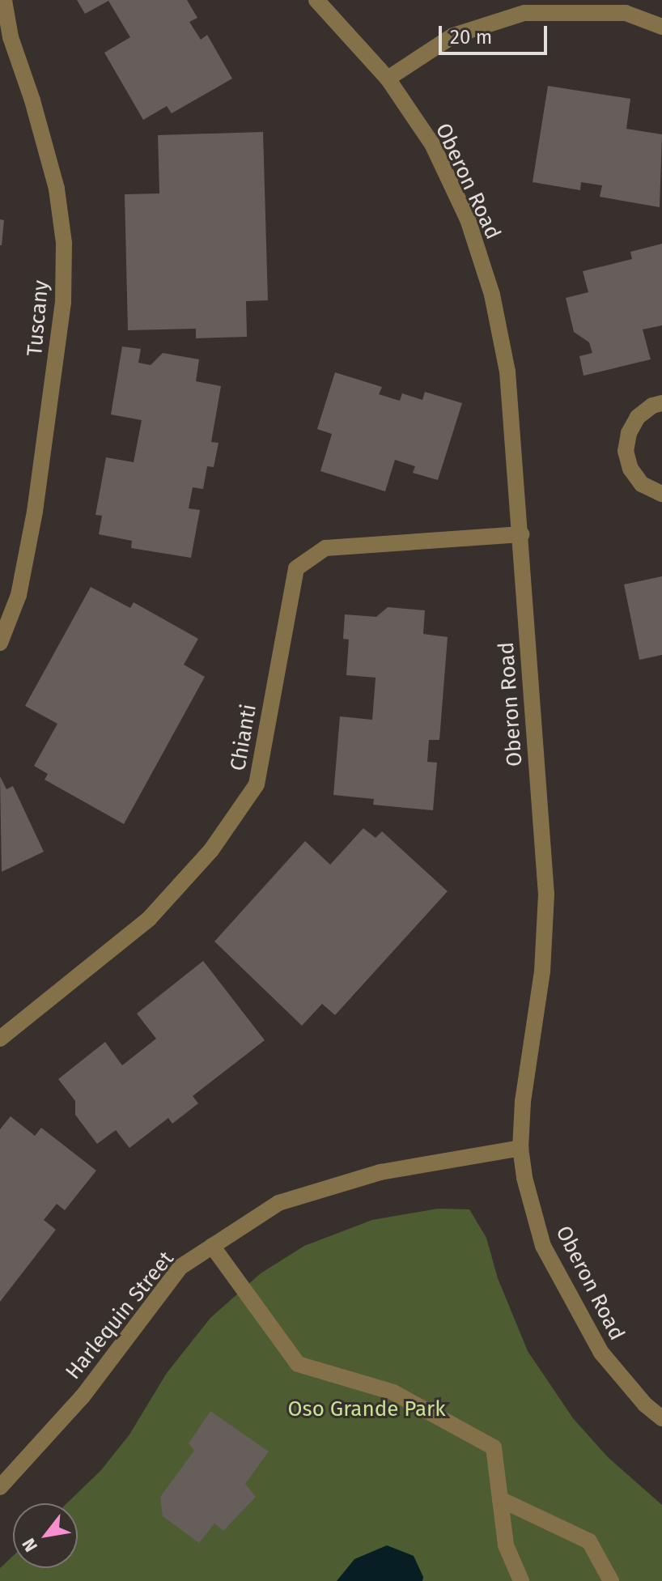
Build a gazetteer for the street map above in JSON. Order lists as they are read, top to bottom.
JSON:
{
  "streets": {
    "street": [
      "Oberon Road",
      "Tuscany",
      "Chianti",
      "Harlequin Street"
    ]
  },
  "crossings": [
    ["Oberon Road", "Chianti"],
    ["Oberon Road", "Harlequin Street"]
  ],
  "parks": ["Oso Grande Park"],
  "scale_bar": "20 m",
  "north": "bottom left"
}
